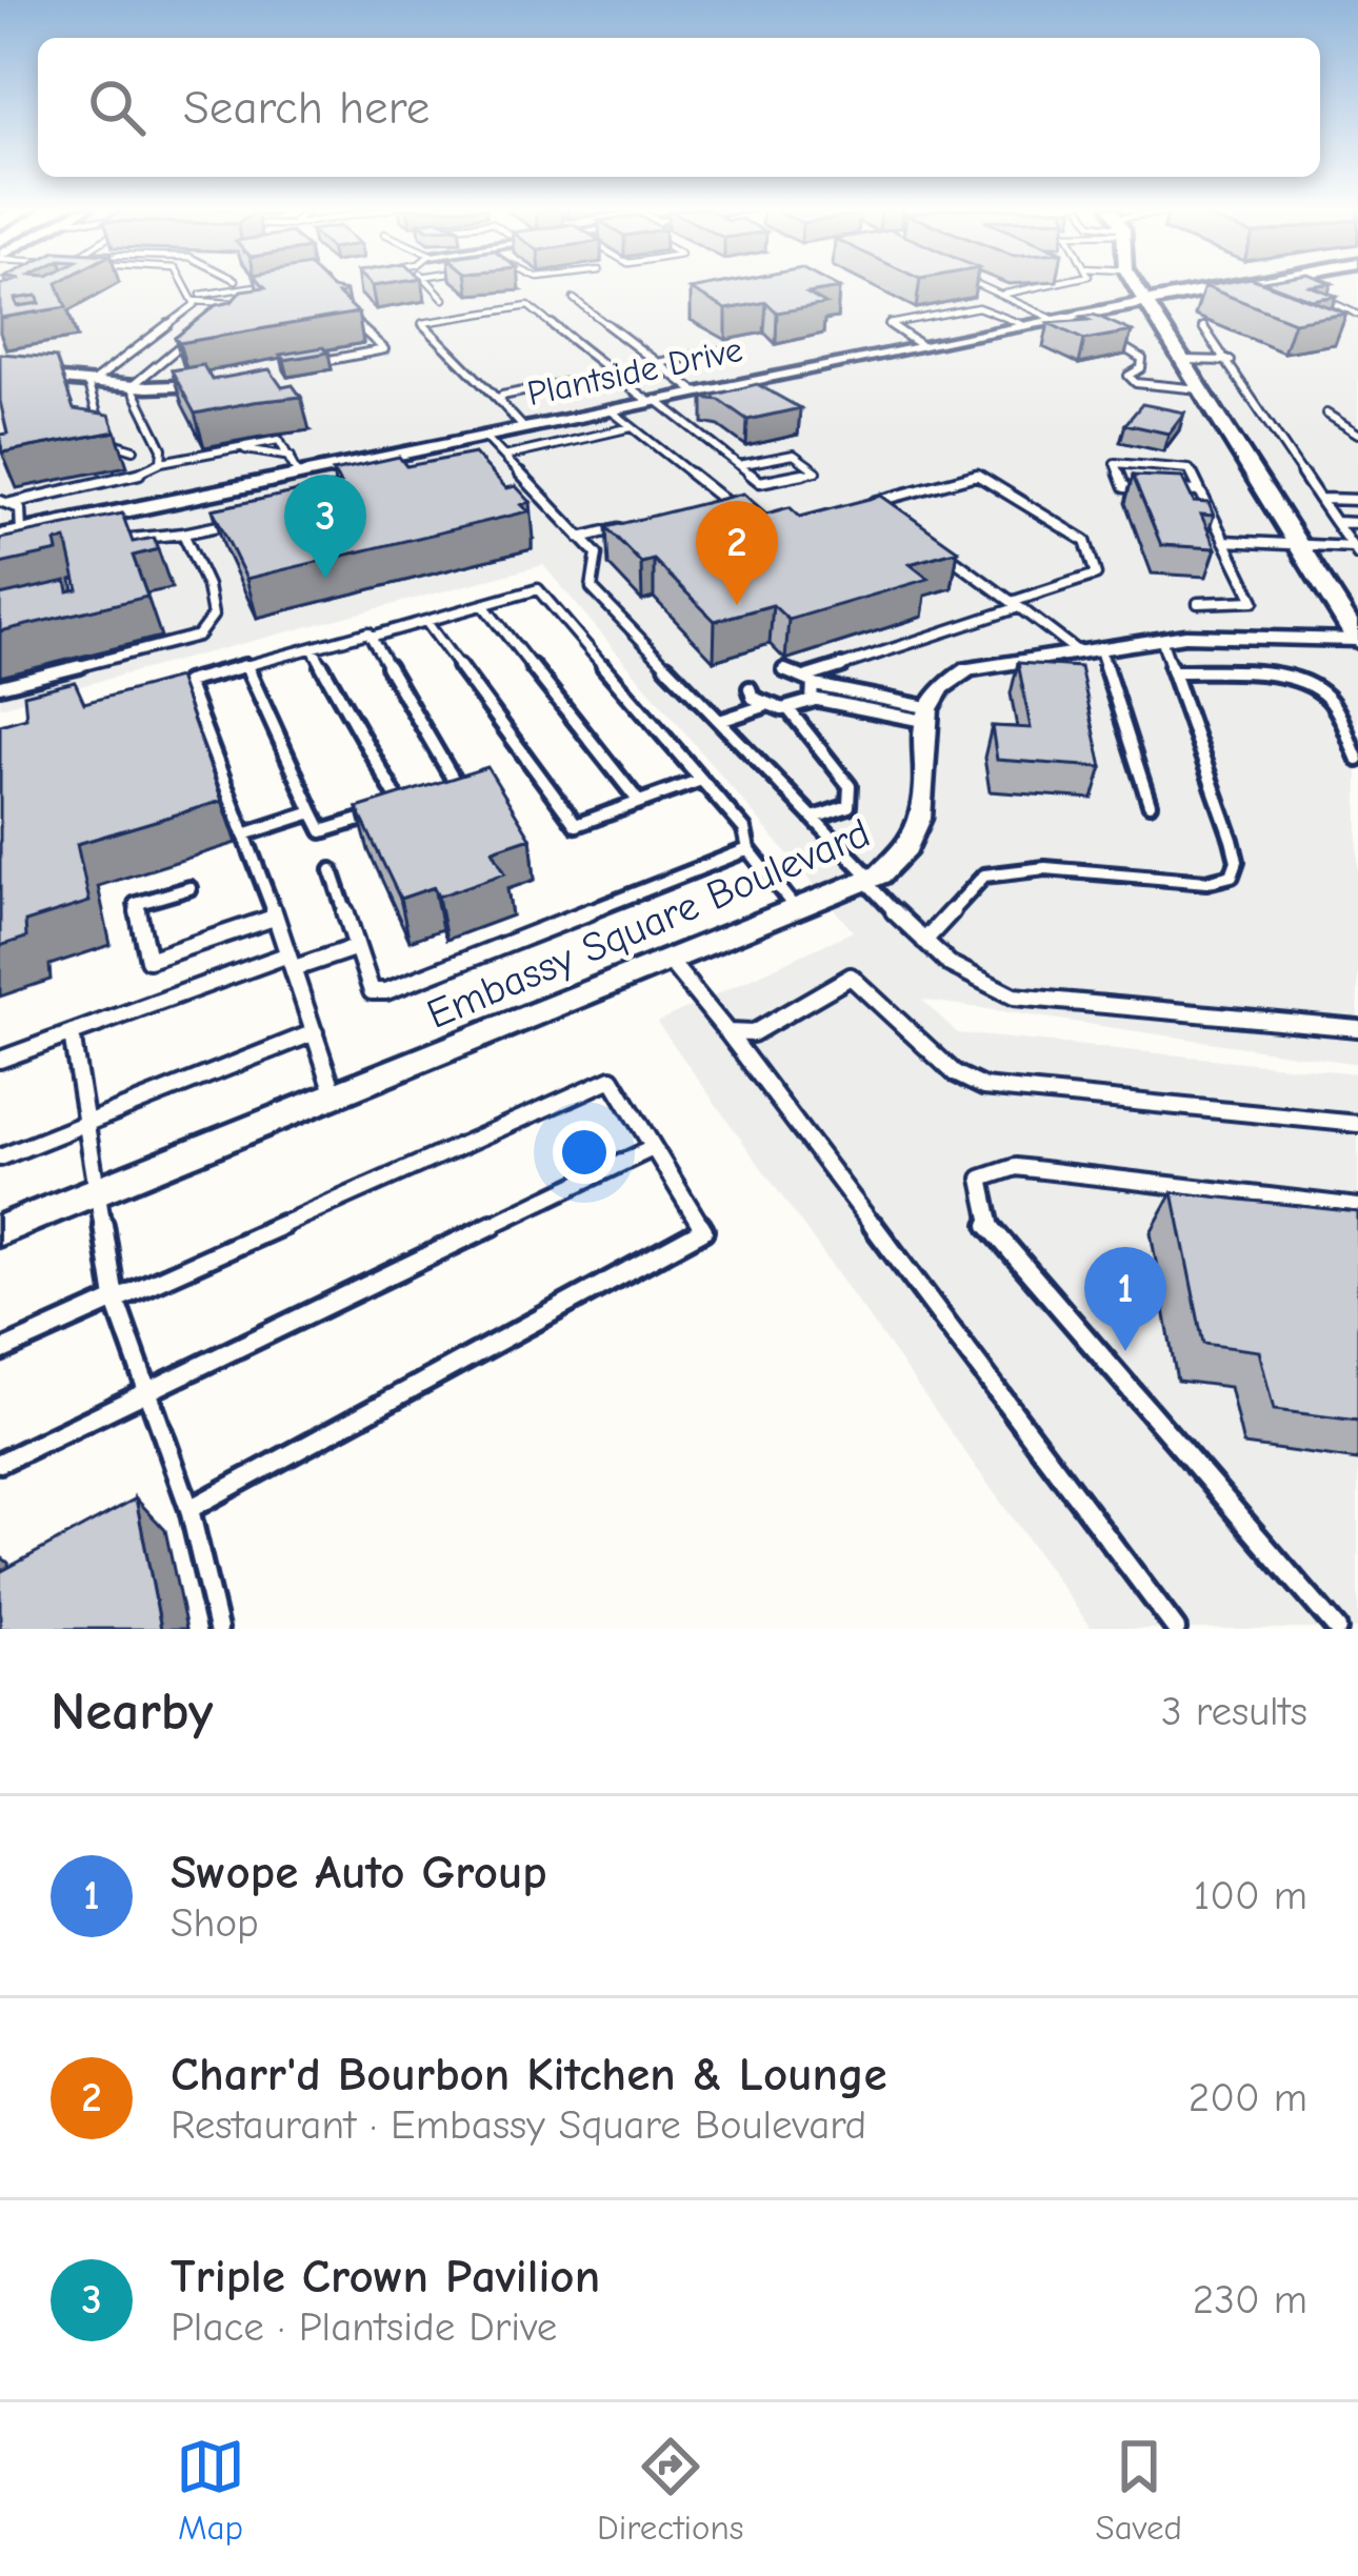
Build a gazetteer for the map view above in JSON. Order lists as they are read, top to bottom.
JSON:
{
  "streets": {
    "street": ["Plantside Drive", "Embassy Square Boulevard"]
  },
  "page": {
    "search": "Search here",
    "pins": ["3", "2", "1"],
    "heading": ["Nearby", "3 results"],
    "list": [
      {
        "mark": "1",
        "name": "Swope Auto Group",
        "note": "Shop",
        "value": "100 m"
      },
      {
        "mark": "2",
        "name": "Charr'd Bourbon Kitchen & Lounge",
        "note": "Restaurant · Embassy Square Boulevard",
        "value": "200 m"
      },
      {
        "mark": "3",
        "name": "Triple Crown Pavilion",
        "note": "Place · Plantside Drive",
        "value": "230 m"
      }
    ],
    "nav": ["Map", "Directions", "Saved"]
  }
}
